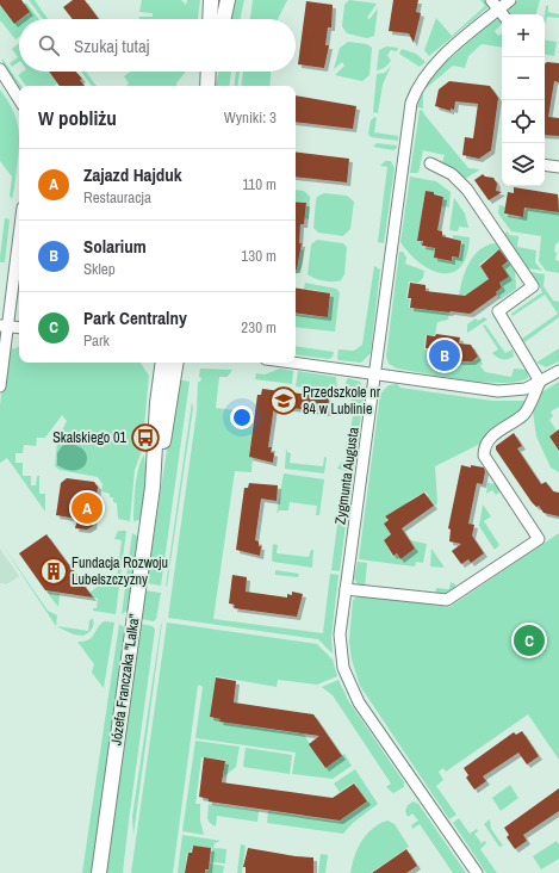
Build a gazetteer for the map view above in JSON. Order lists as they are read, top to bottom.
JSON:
{
  "streets": {
    "street": ["Zygmunta Augusta", "Józefa Franczaka \"Lalka\""]
  },
  "places": {
    "school or university": ["Przedszkole nr 84 w Lublinie"],
    "bus stop": ["Skalskiego 01"],
    "building": ["Fundacja Rozwoju Lubelszczyzny"]
  },
  "page": {
    "map_buttons": ["+", "−"],
    "search": "Szukaj tutaj",
    "heading": ["W pobliżu", "Wyniki: 3"],
    "list": [
      {
        "mark": "A",
        "name": "Zajazd Hajduk",
        "note": "Restauracja",
        "value": "110 m"
      },
      {
        "mark": "B",
        "name": "Solarium",
        "note": "Sklep",
        "value": "130 m"
      },
      {
        "mark": "C",
        "name": "Park Centralny",
        "note": "Park",
        "value": "230 m"
      }
    ],
    "pins": ["B", "A", "C"]
  }
}
